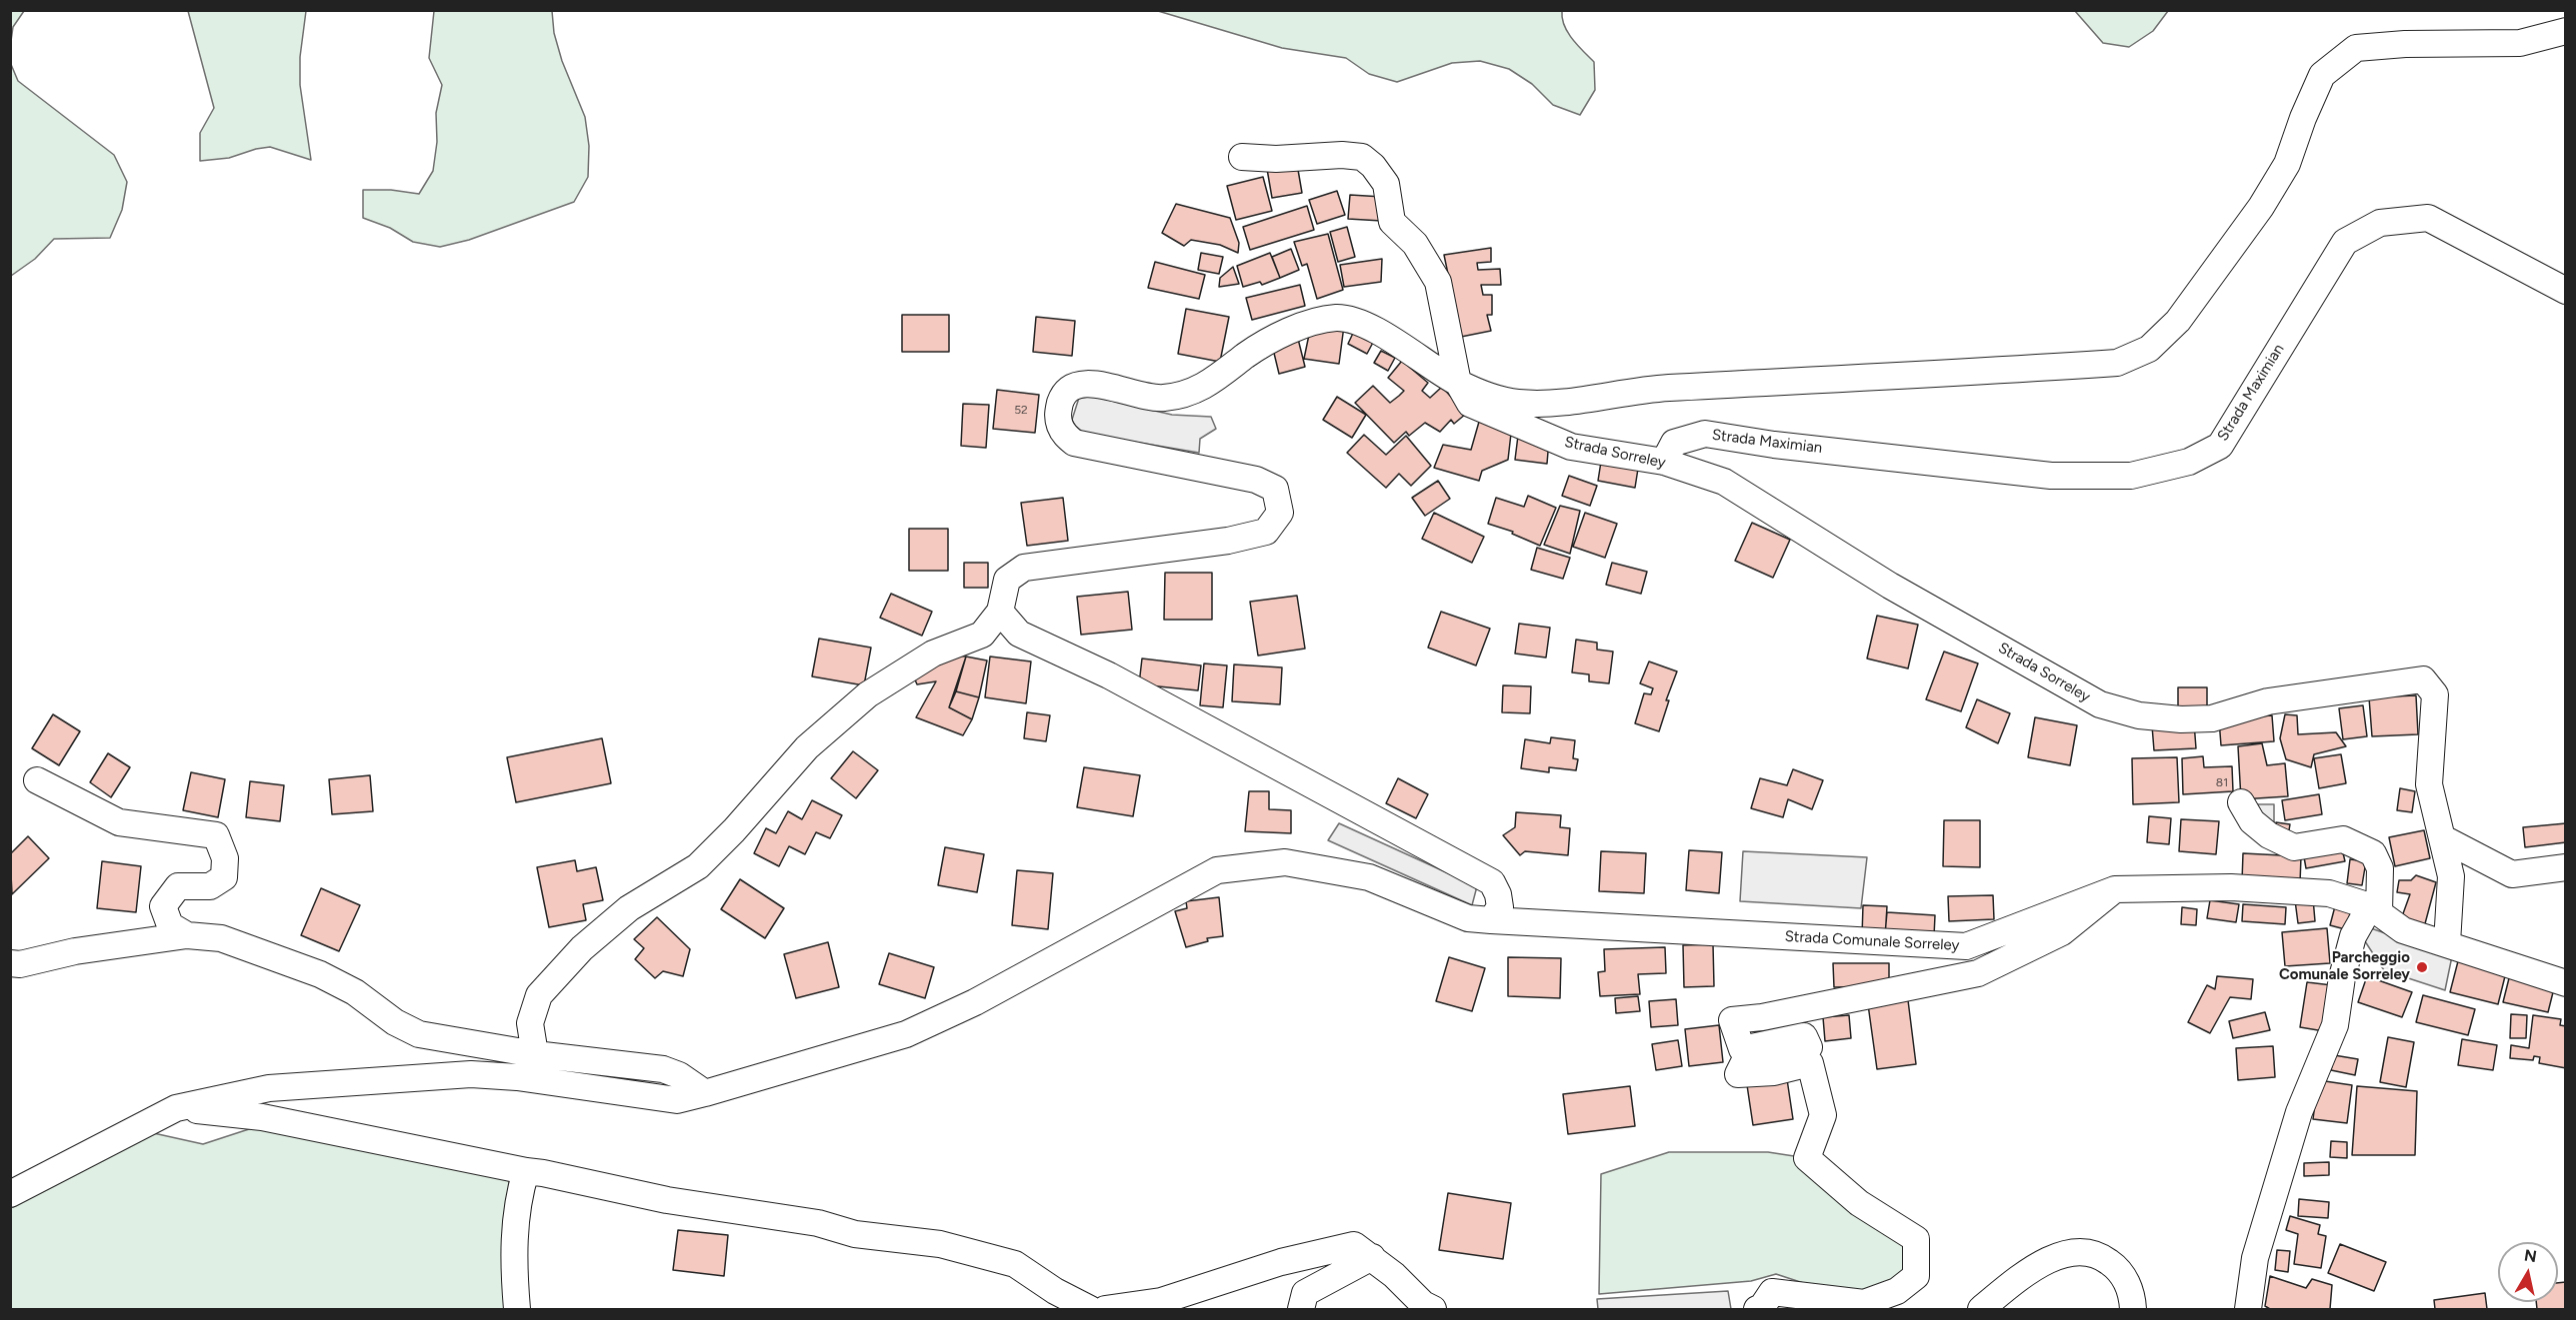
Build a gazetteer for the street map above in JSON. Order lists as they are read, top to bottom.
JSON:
{
  "streets": {
    "street": ["Strada Maximian", "Strada Sorreley", "Strada Comunale Sorreley"]
  },
  "crossings": [
    ["Strada Maximian", "Strada Sorreley"],
    ["Strada Sorreley", "Strada Comunale Sorreley"]
  ],
  "places": ["Parcheggio Comunale Sorreley"],
  "house_numbers": ["52", "81"],
  "north": "top"
}
